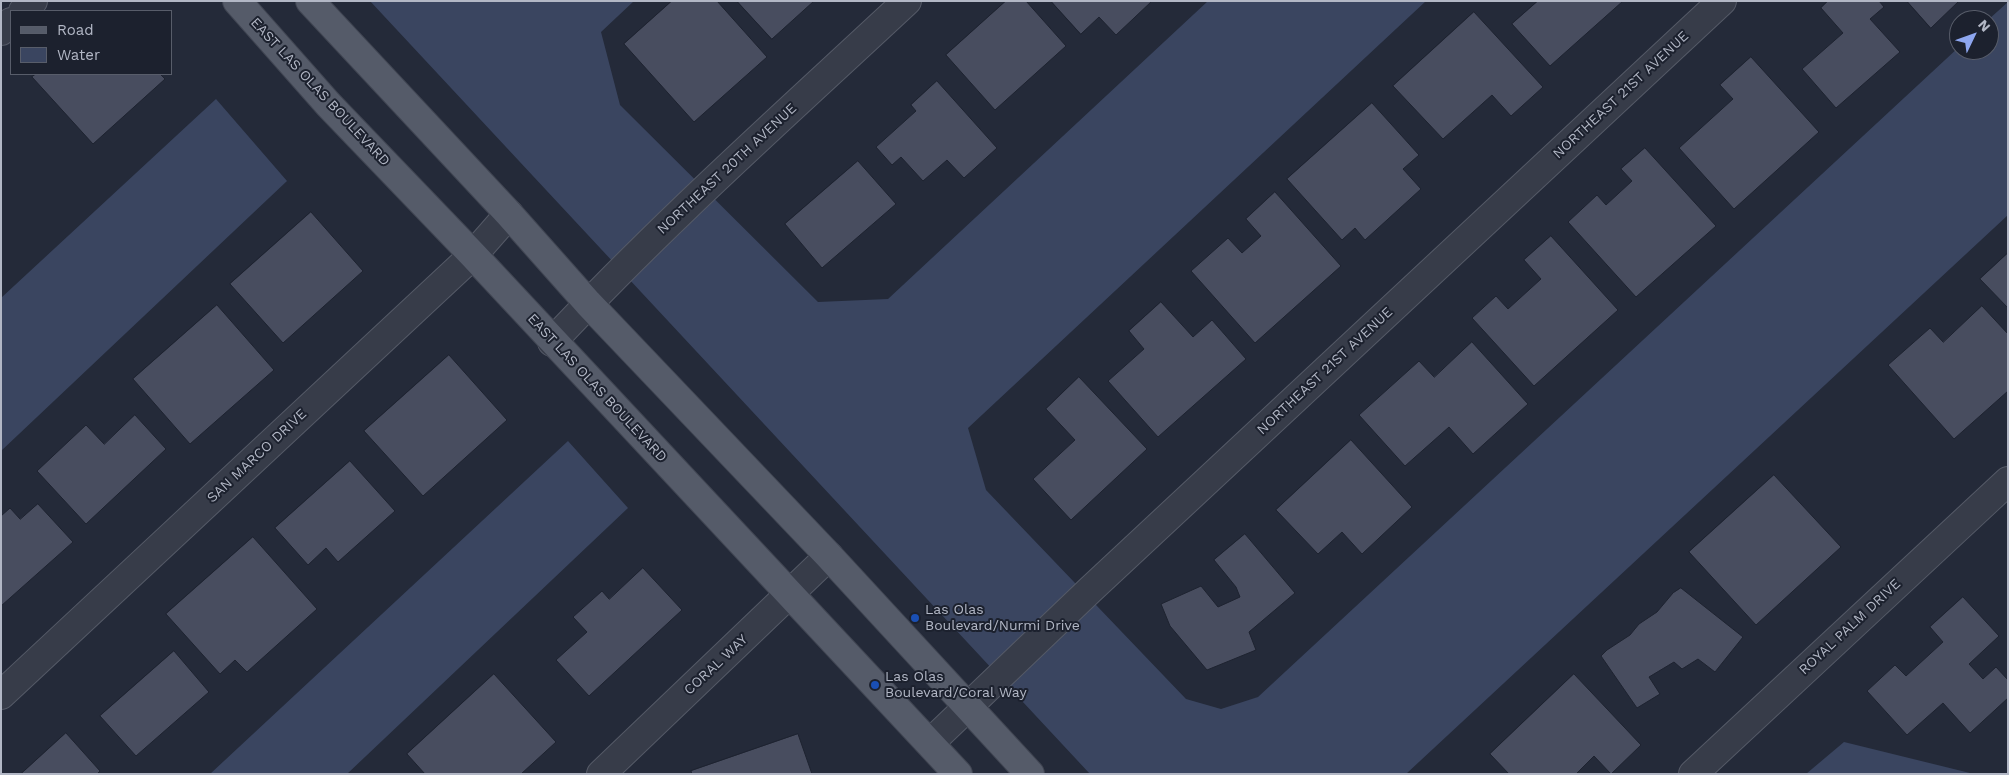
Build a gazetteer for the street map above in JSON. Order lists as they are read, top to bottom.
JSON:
{
  "streets": {
    "main road": ["EAST LAS OLAS BOULEVARD"],
    "street": [
      "NORTHEAST 21ST AVENUE",
      "NORTHEAST 20TH AVENUE",
      "SAN MARCO DRIVE",
      "ROYAL PALM DRIVE",
      "CORAL WAY"
    ]
  },
  "crossings": [
    ["EAST LAS OLAS BOULEVARD", "NORTHEAST 21ST AVENUE"],
    ["EAST LAS OLAS BOULEVARD", "NORTHEAST 20TH AVENUE"],
    ["EAST LAS OLAS BOULEVARD", "SAN MARCO DRIVE"],
    ["EAST LAS OLAS BOULEVARD", "CORAL WAY"]
  ],
  "places": ["Las Olas Boulevard/Nurmi Drive", "Las Olas Boulevard/Coral Way"],
  "legend": ["Road", "Water"],
  "north": "top right"
}
